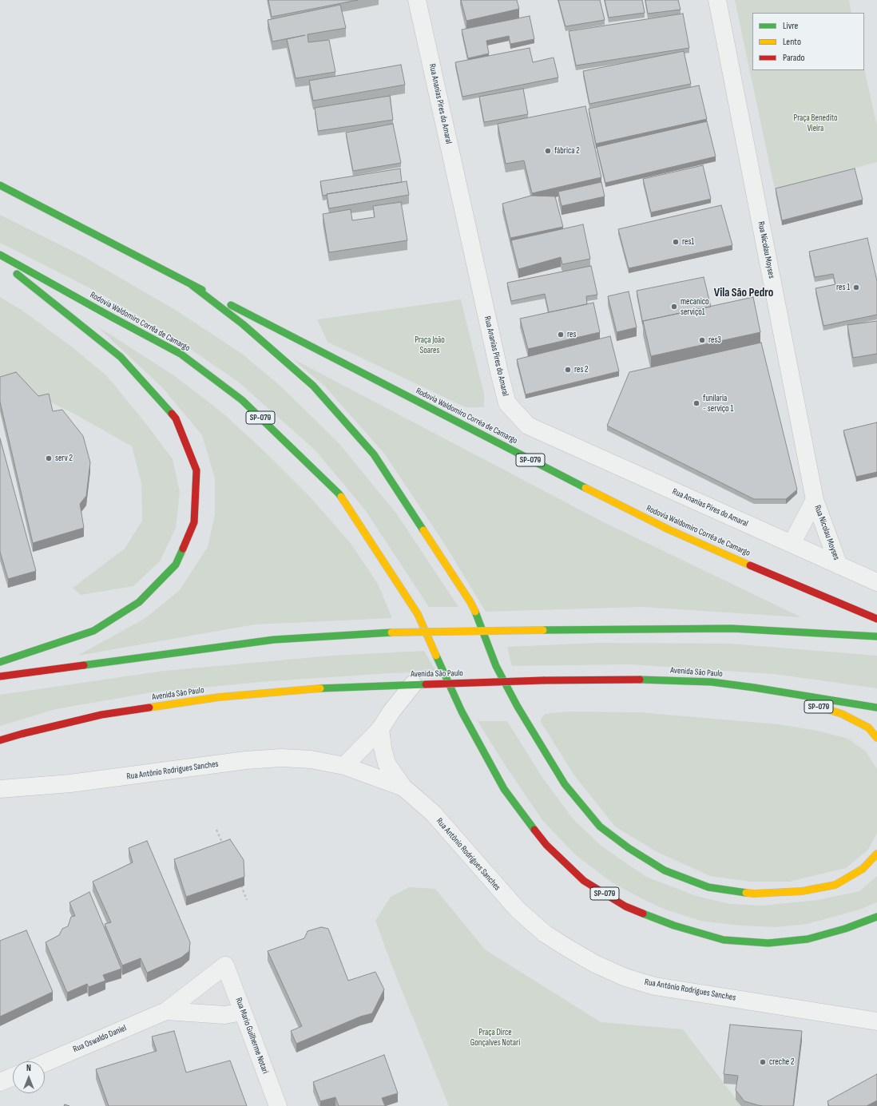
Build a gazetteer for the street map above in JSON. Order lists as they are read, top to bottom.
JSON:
{
  "streets": {
    "main road": ["Rodovia Waldomiro Corrêa de Camargo", "SP-079", "Avenida São Paulo"],
    "street": [
      "Rua Ananias Pires do Amaral",
      "Rua Nicolau Moyses",
      "Rua Antônio Rodrigues Sanches",
      "Rua Mario Guilherme Notari",
      "Rua Oswaldo Daniel"
    ]
  },
  "crossings": [
    ["Rua Ananias Pires do Amaral", "Rua Nicolau Moyses"],
    ["SP-079", "Avenida São Paulo"],
    ["Rua Mario Guilherme Notari", "Rua Oswaldo Daniel"]
  ],
  "districts": ["Vila São Pedro"],
  "parks": ["Praça Benedito Vieira", "Praça João Soares", "Praça Dirce Gonçalves Notari"],
  "places": [
    "fábrica 2",
    "res1",
    "res 1",
    "mecanico serviço1",
    "res",
    "res3",
    "res 2",
    "funilaria - serviço 1",
    "serv 2",
    "creche 2"
  ],
  "legend": ["Livre", "Lento", "Parado"],
  "north": "top"
}
